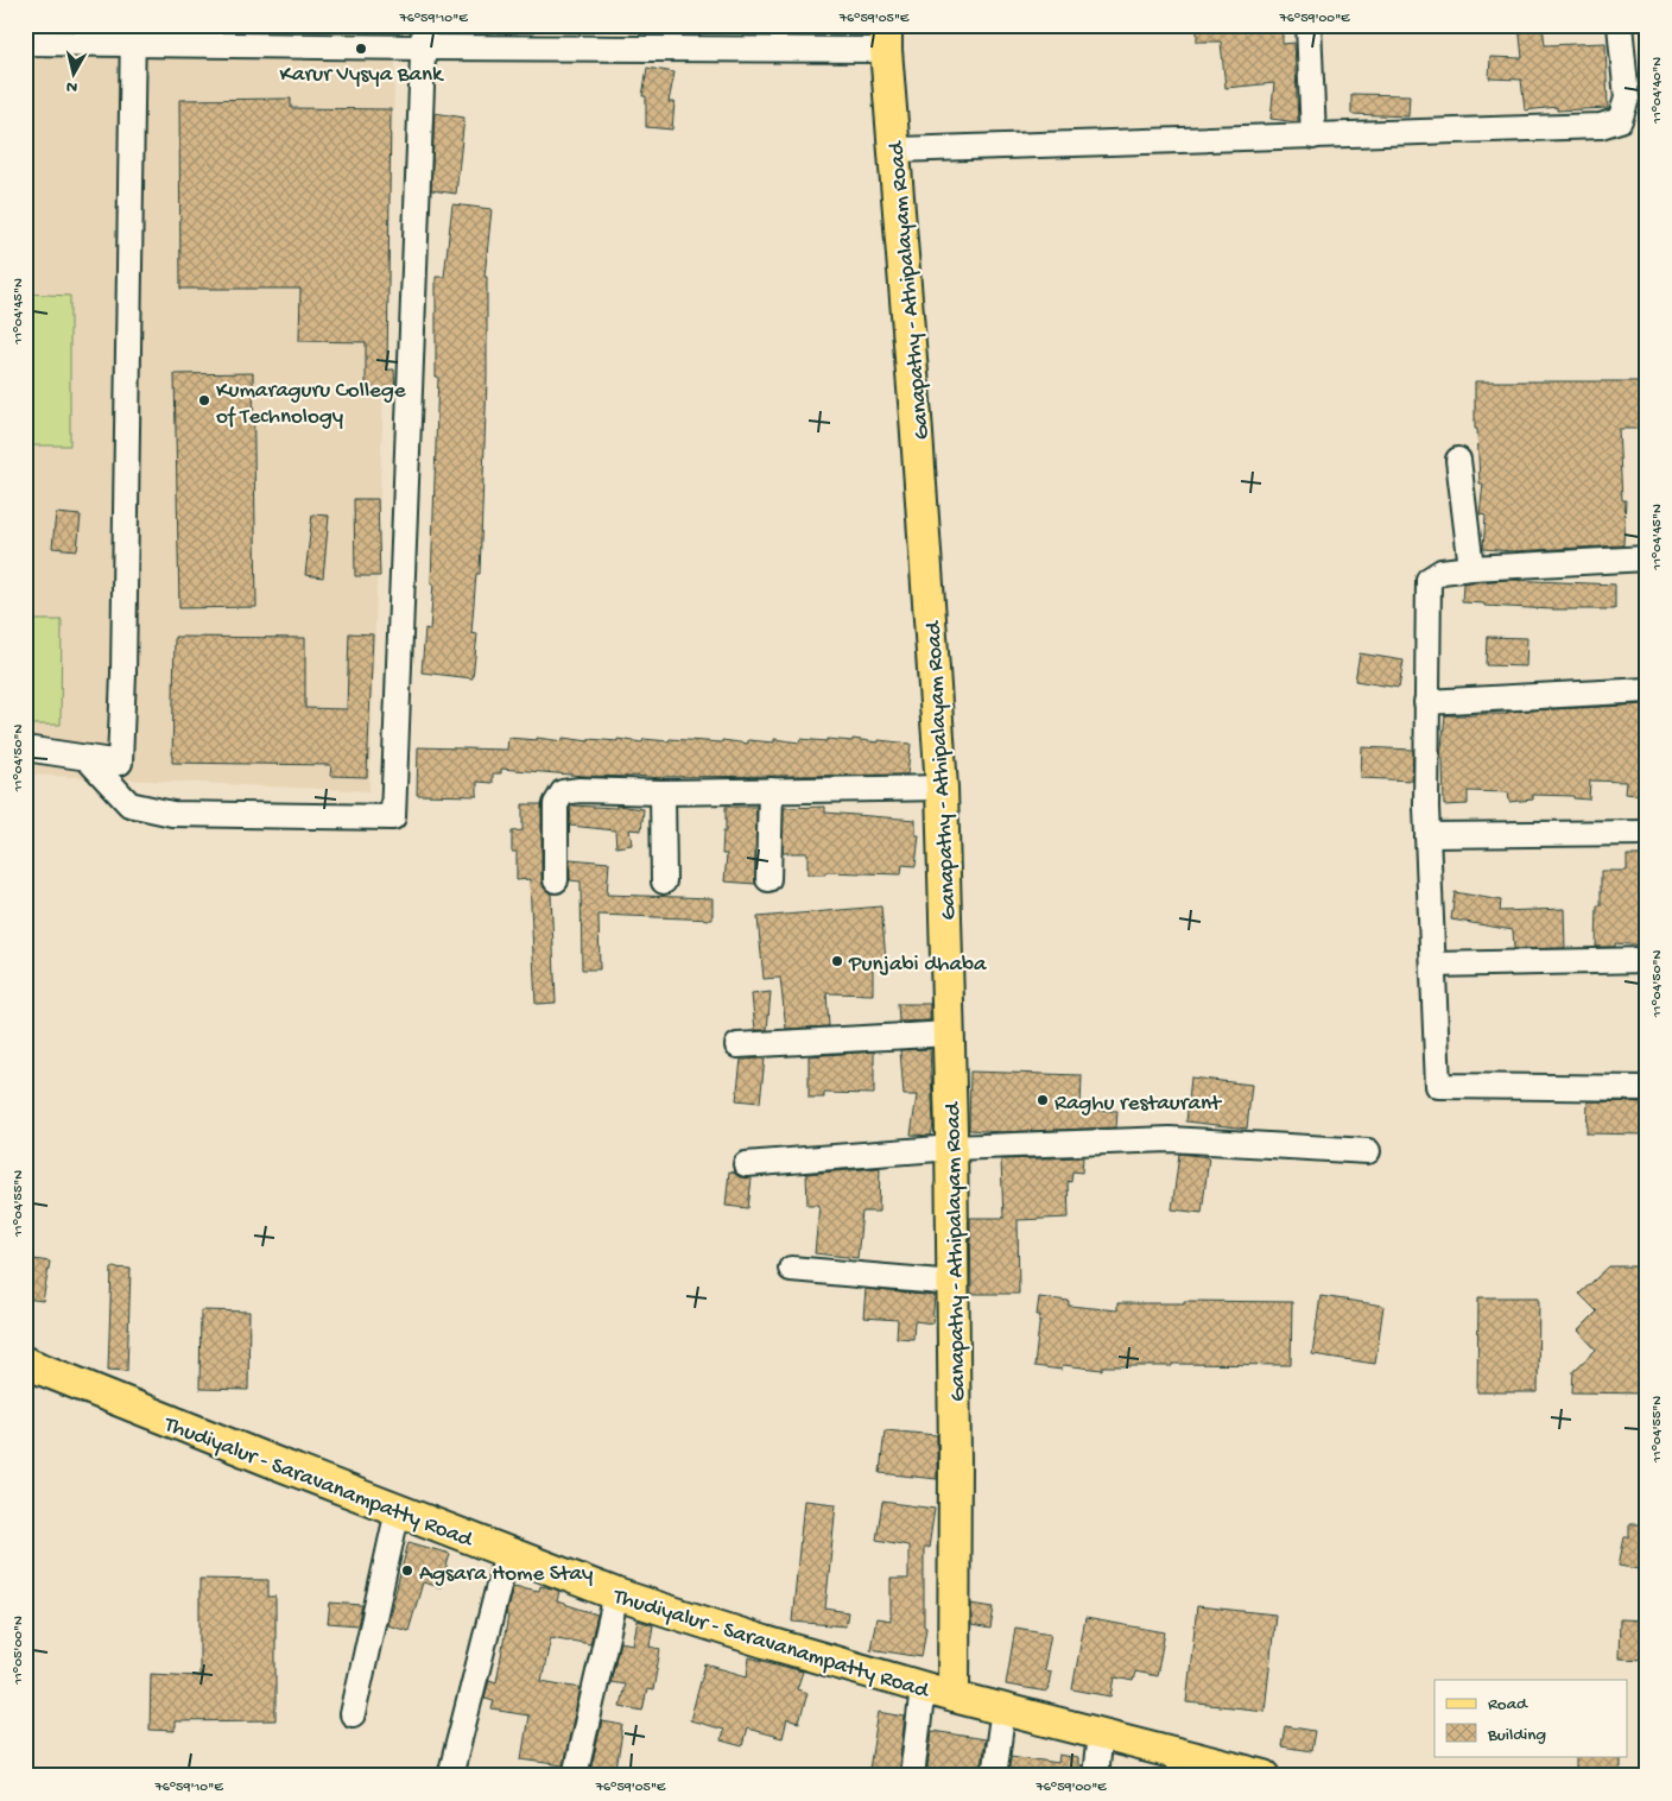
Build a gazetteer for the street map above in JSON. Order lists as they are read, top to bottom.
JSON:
{
  "streets": {
    "main road": ["Ganapathy - Athipalayam Road", "Thudiyalur - Saravanampatty Road"]
  },
  "crossings": [
    ["Ganapathy - Athipalayam Road", "Thudiyalur - Saravanampatty Road"]
  ],
  "places": [
    "Karur Vysya Bank",
    "Kumaraguru College of Technology",
    "Punjabi dhaba",
    "Raghu restaurant",
    "Agsara Home Stay"
  ],
  "legend": ["Road", "Building"],
  "north": "bottom",
  "coordinates": [
    "76°59'10\"E",
    "76°59'05\"E",
    "76°59'00\"E",
    "11°04'40\"N",
    "11°04'45\"N",
    "11°04'50\"N",
    "11°04'55\"N",
    "11°05'00\"N"
  ]
}
